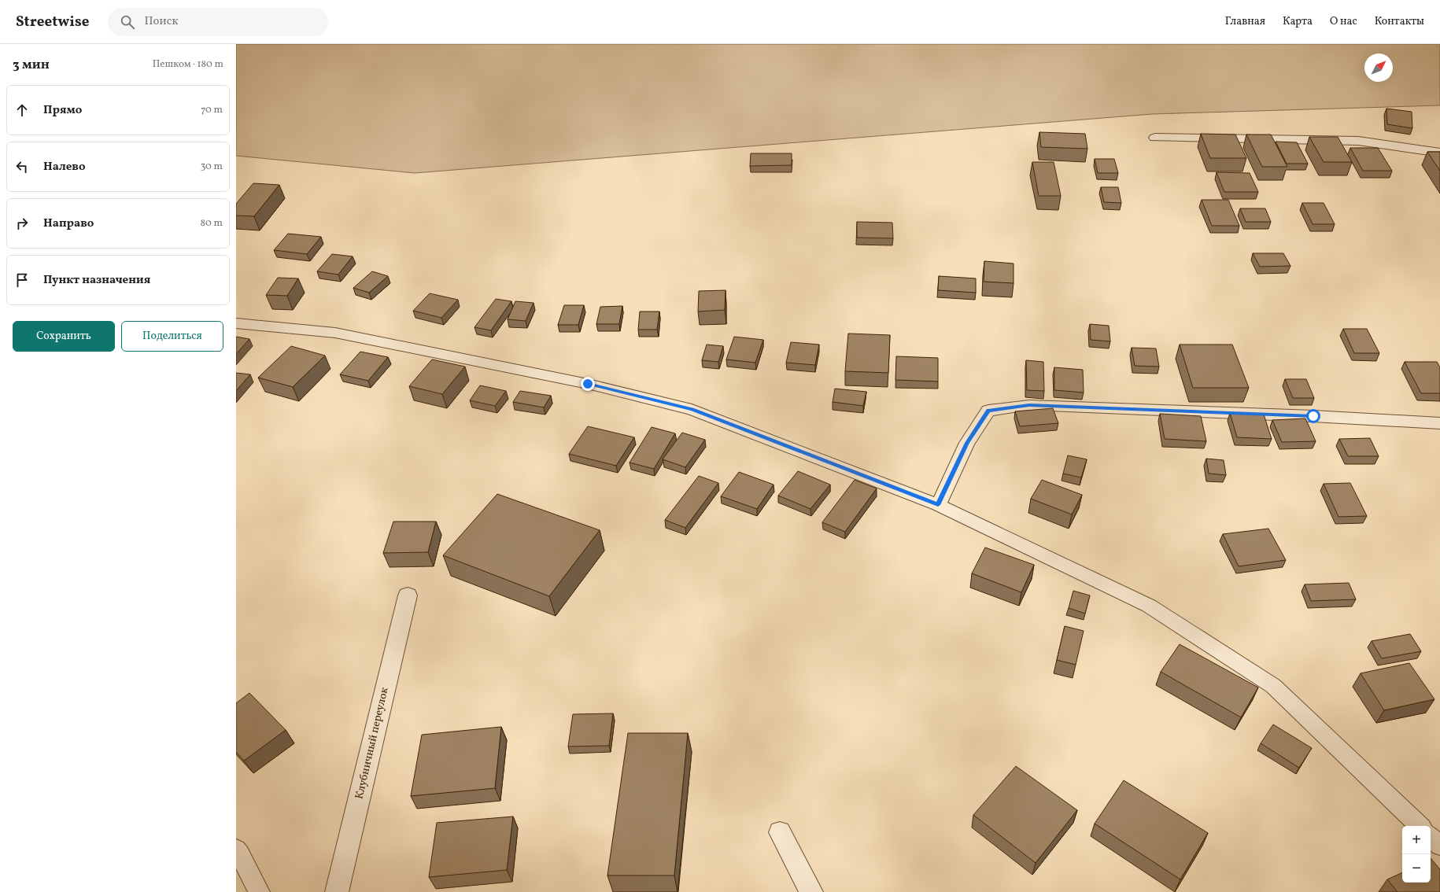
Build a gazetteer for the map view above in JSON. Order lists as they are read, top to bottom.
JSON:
{
  "streets": {
    "street": ["Клубничный переулок"]
  },
  "north": "top right",
  "page": {
    "header": "Streetwise",
    "search": "Поиск",
    "nav": [
      "Главная",
      "Карта",
      "О нас",
      "Контакты"
    ],
    "heading": ["3 мин", "Пешком · 180 m"],
    "list": [
      ["Прямо", "70 m"],
      ["Налево", "30 m"],
      ["Направо", "80 m"],
      "Пункт назначения"
    ],
    "buttons": ["Сохранить", "Поделиться"],
    "map_buttons": ["+", "−"]
  }
}
